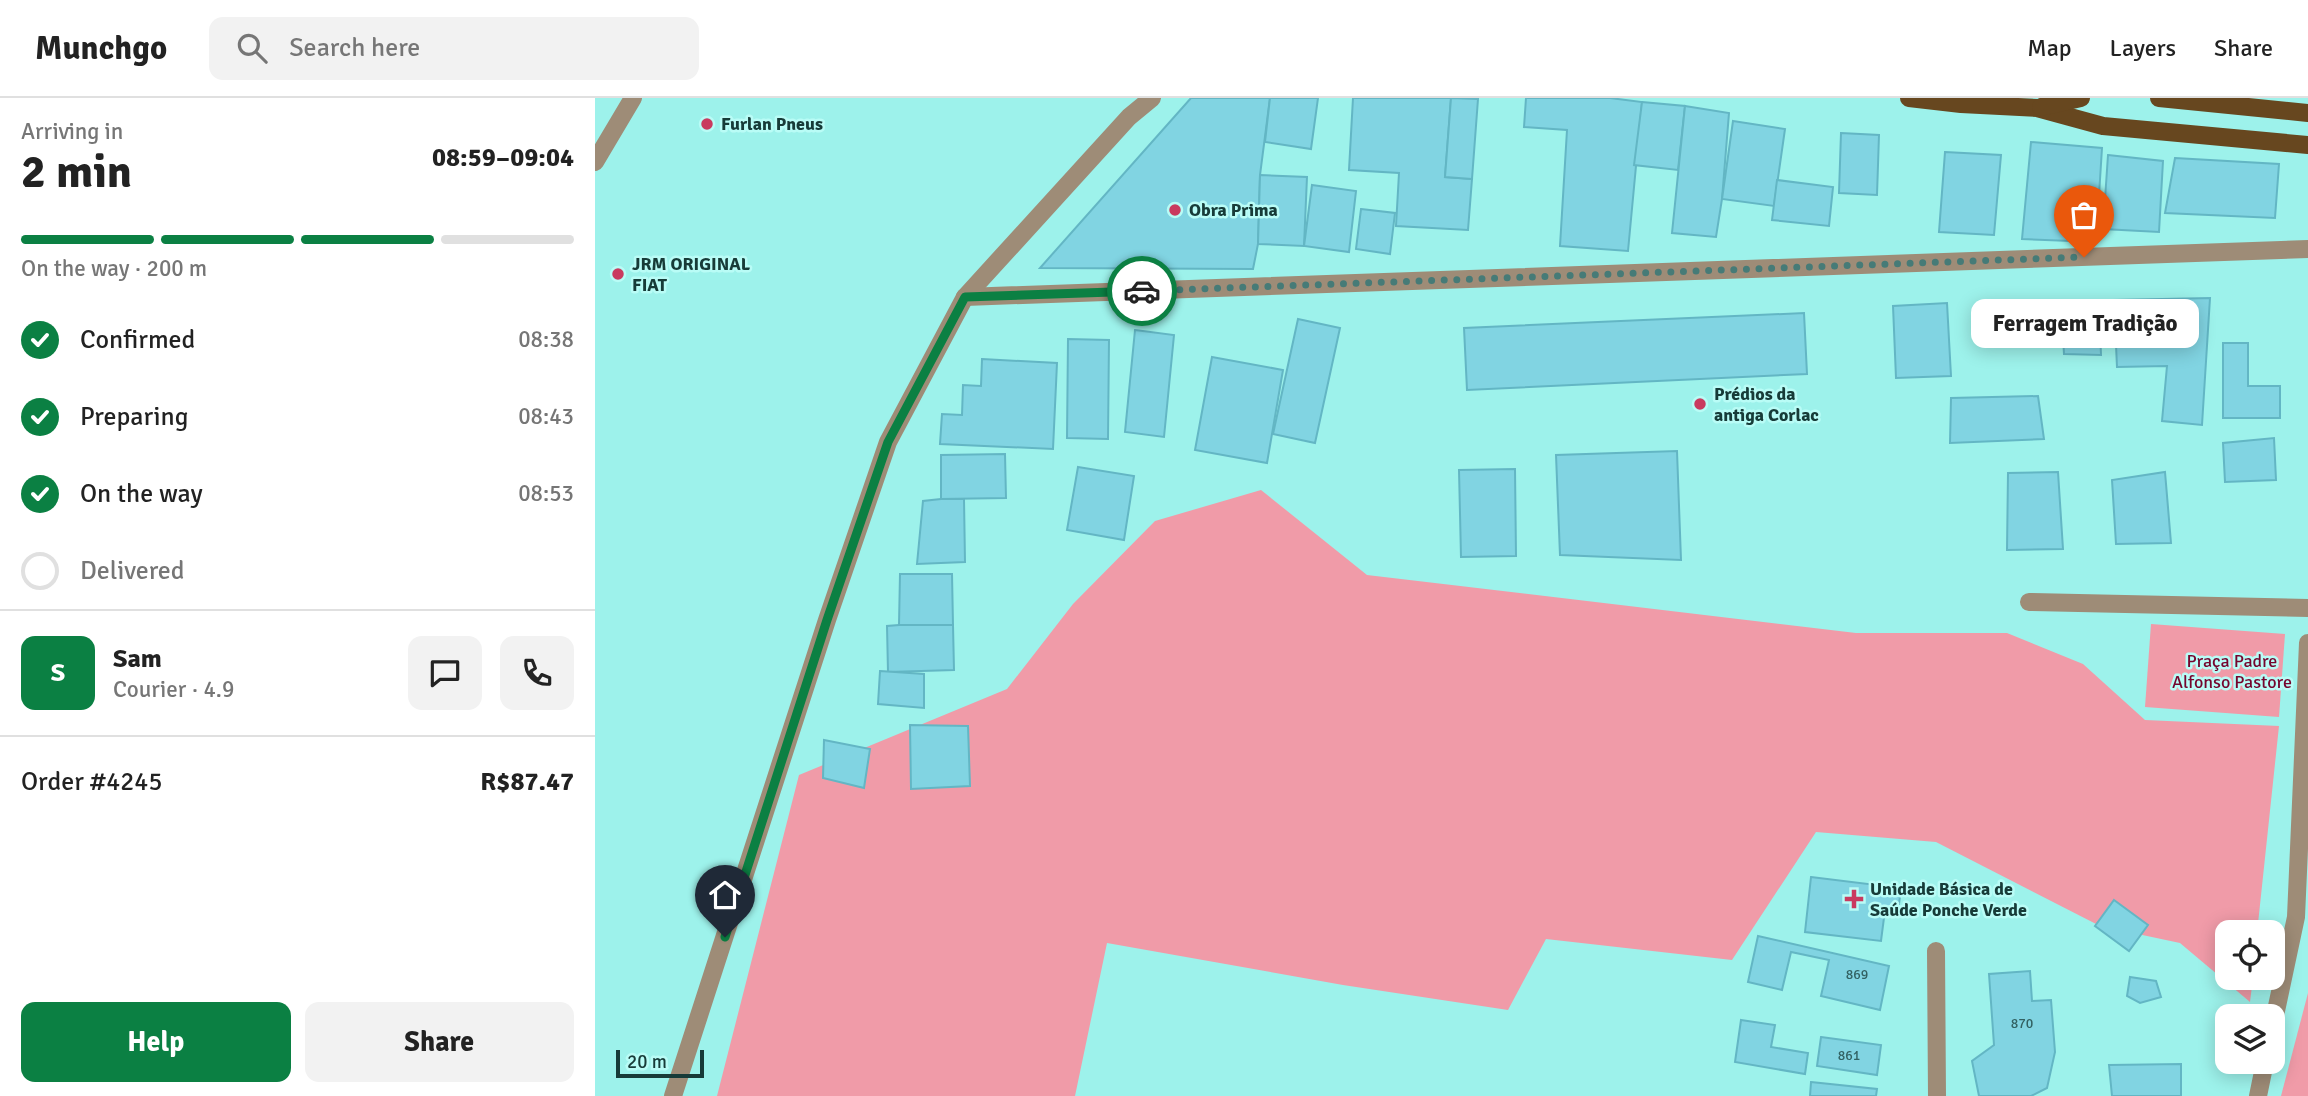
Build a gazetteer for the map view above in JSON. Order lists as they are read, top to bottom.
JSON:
{
  "parks": ["Praça Padre Alfonso Pastore"],
  "places": {
    "other": [
      "Furlan Pneus",
      "Obra Prima",
      "Ferragem Tradição",
      "JRM ORIGINAL FIAT",
      "Prédios da antiga Corlac"
    ],
    "health": ["Unidade Básica de Saúde Ponche Verde"]
  },
  "house_numbers": ["869", "870", "861"],
  "scale_bar": "20 m",
  "page": {
    "header": "Munchgo",
    "search": "Search here",
    "nav": ["Map", "Layers", "Share"],
    "heading": ["2 min", "Arriving in", "08:59–09:04"],
    "panel": [
      "Sam",
      "Courier · 4.9",
      "Order #4245",
      "R$87.47"
    ],
    "bar": "On the way · 200 m",
    "bubble": "Ferragem Tradição",
    "list": [
      ["Confirmed", "08:38"],
      ["Preparing", "08:43"],
      ["On the way", "08:53"],
      "Delivered"
    ],
    "round": "S",
    "buttons": ["Help", "Share"],
    "scale": "20 m"
  }
}
